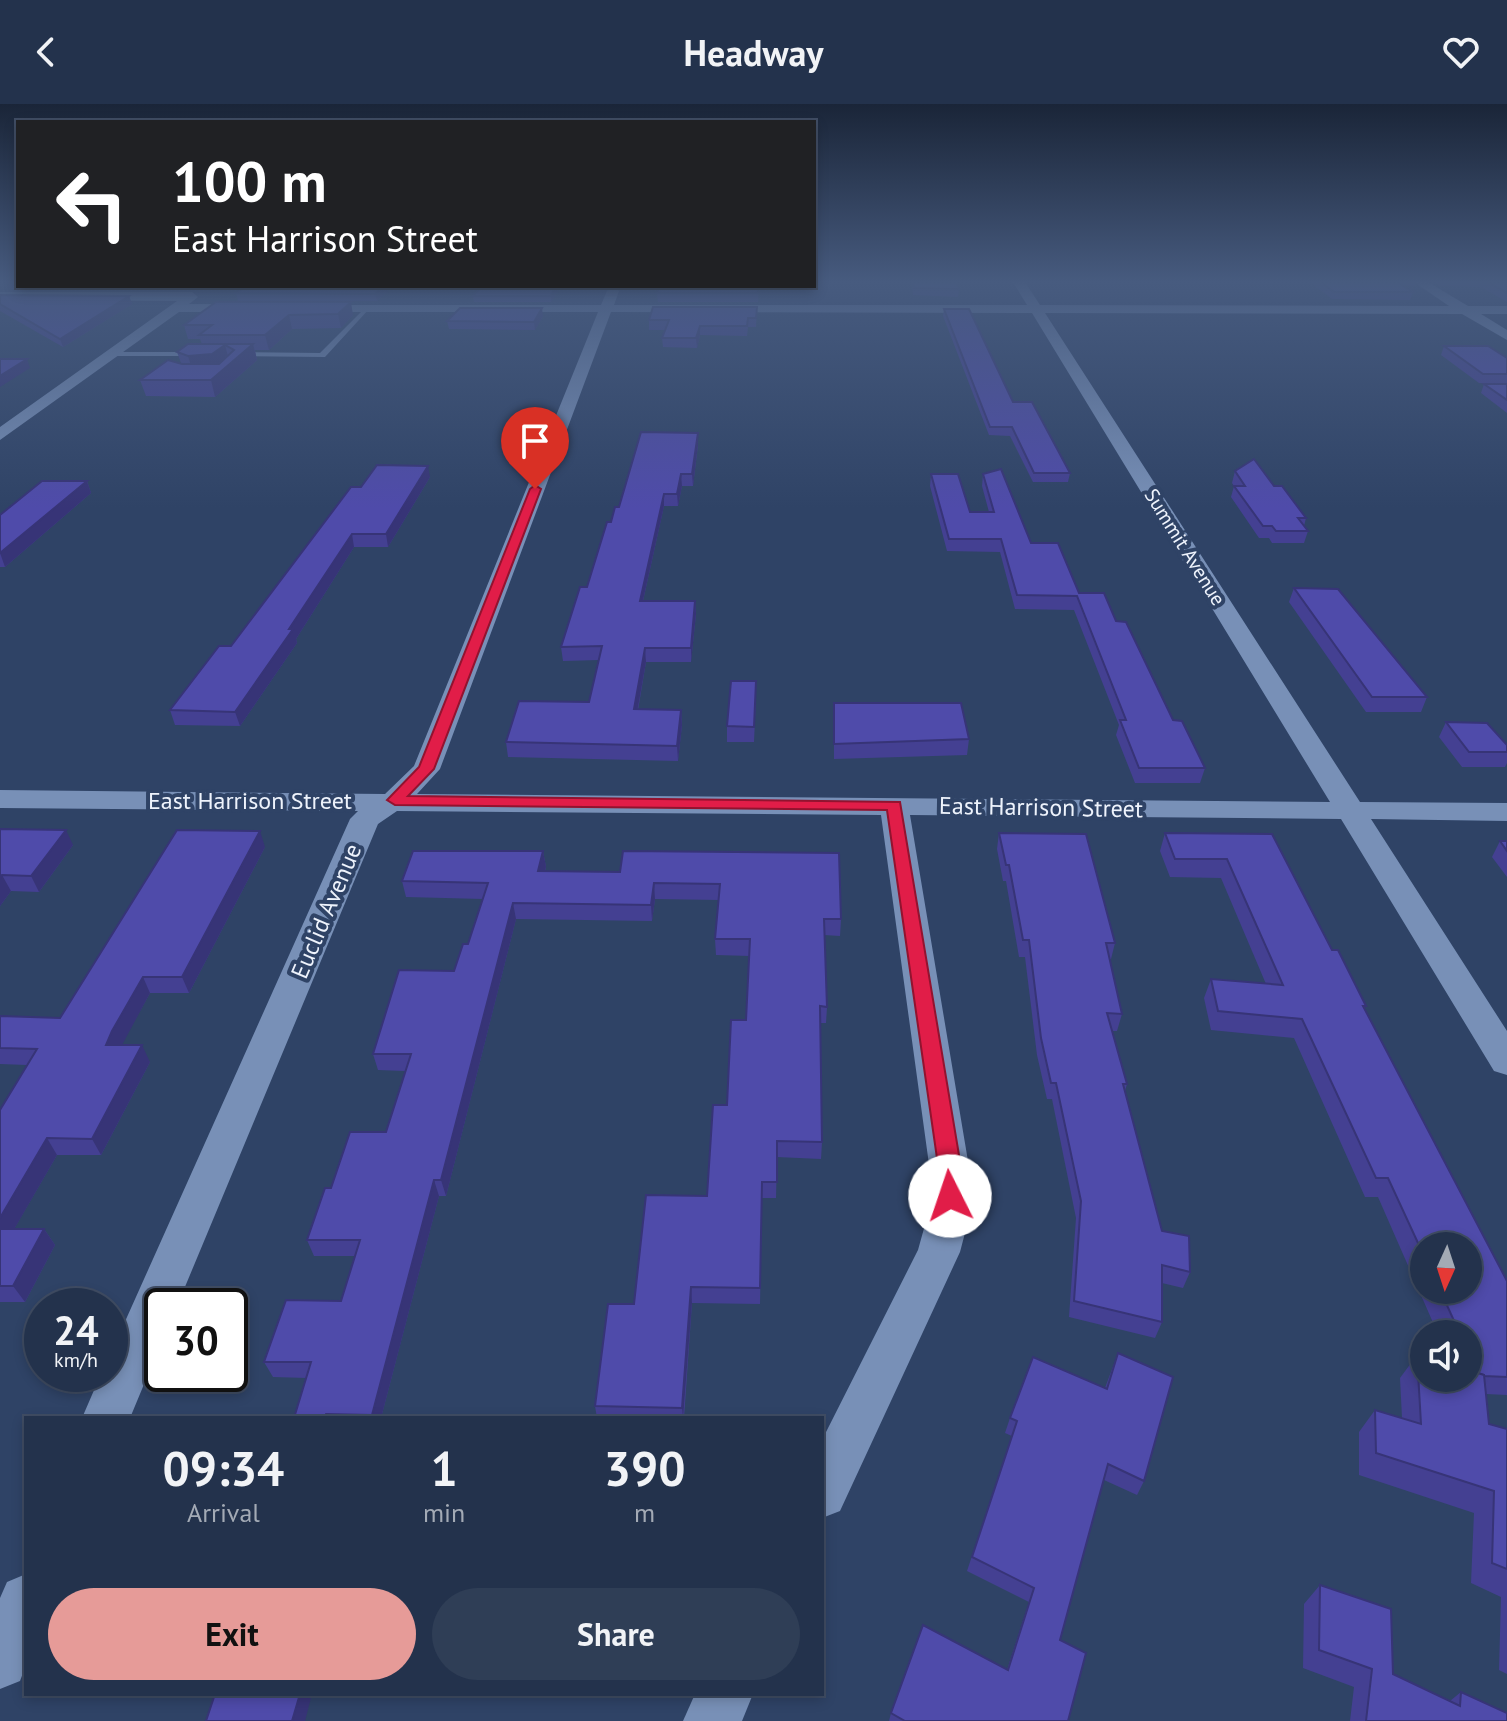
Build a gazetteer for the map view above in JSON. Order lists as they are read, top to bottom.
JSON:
{
  "streets": {
    "street": ["Summit Avenue", "East Harrison Street", "Euclid Avenue"]
  },
  "crossings": [
    ["Summit Avenue", "East Harrison Street"],
    ["East Harrison Street", "Euclid Avenue"]
  ],
  "north": "bottom",
  "page": {
    "header": "Headway",
    "turn": ["100 m", "East Harrison Street"],
    "speed": "24 km/h",
    "limit": "30",
    "eta": [
      "09:34",
      "Arrival",
      "1",
      "min",
      "390",
      "m"
    ],
    "buttons": ["Exit", "Share"]
  }
}
